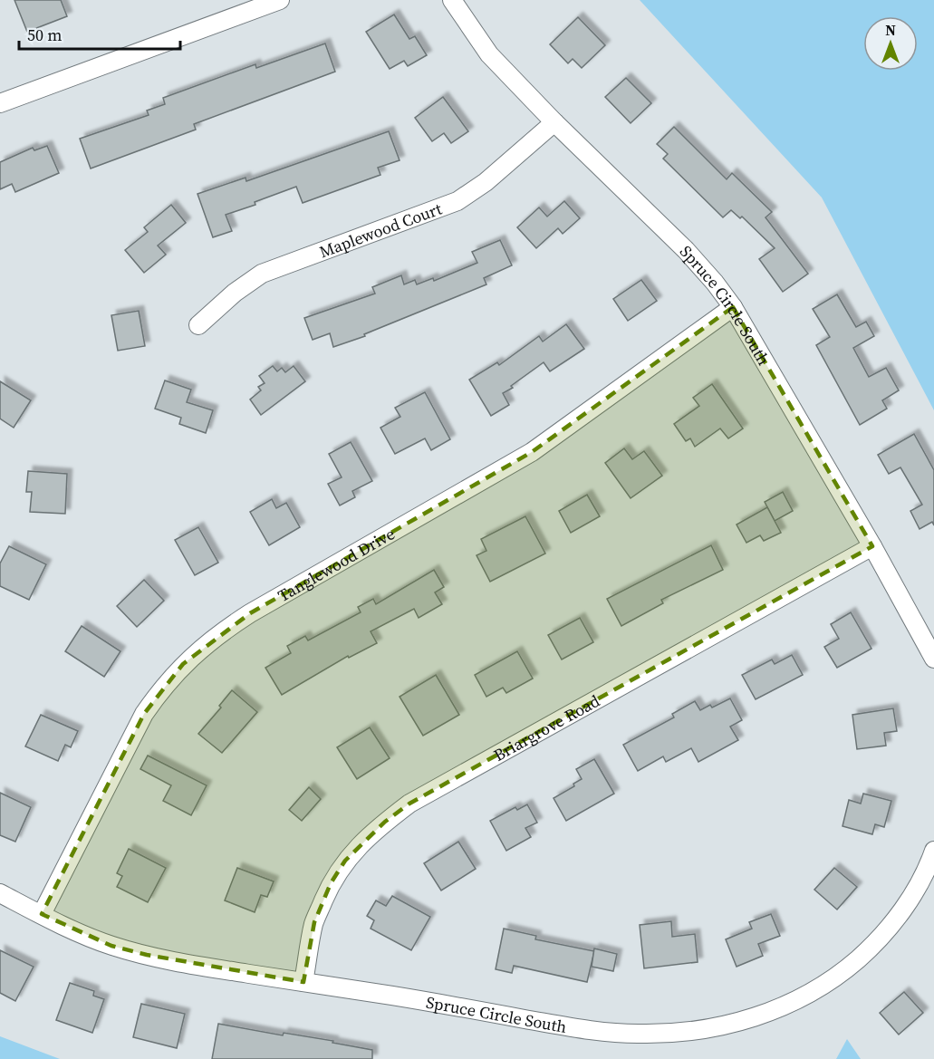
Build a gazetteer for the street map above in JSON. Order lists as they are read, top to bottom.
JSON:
{
  "streets": {
    "street": [
      "Maplewood Court",
      "Spruce Circle South",
      "Tanglewood Drive",
      "Briargrove Road"
    ]
  },
  "crossings": [
    ["Maplewood Court", "Spruce Circle South"],
    ["Spruce Circle South", "Tanglewood Drive"],
    ["Spruce Circle South", "Briargrove Road"]
  ],
  "scale_bar": "50 m",
  "north": "top"
}
